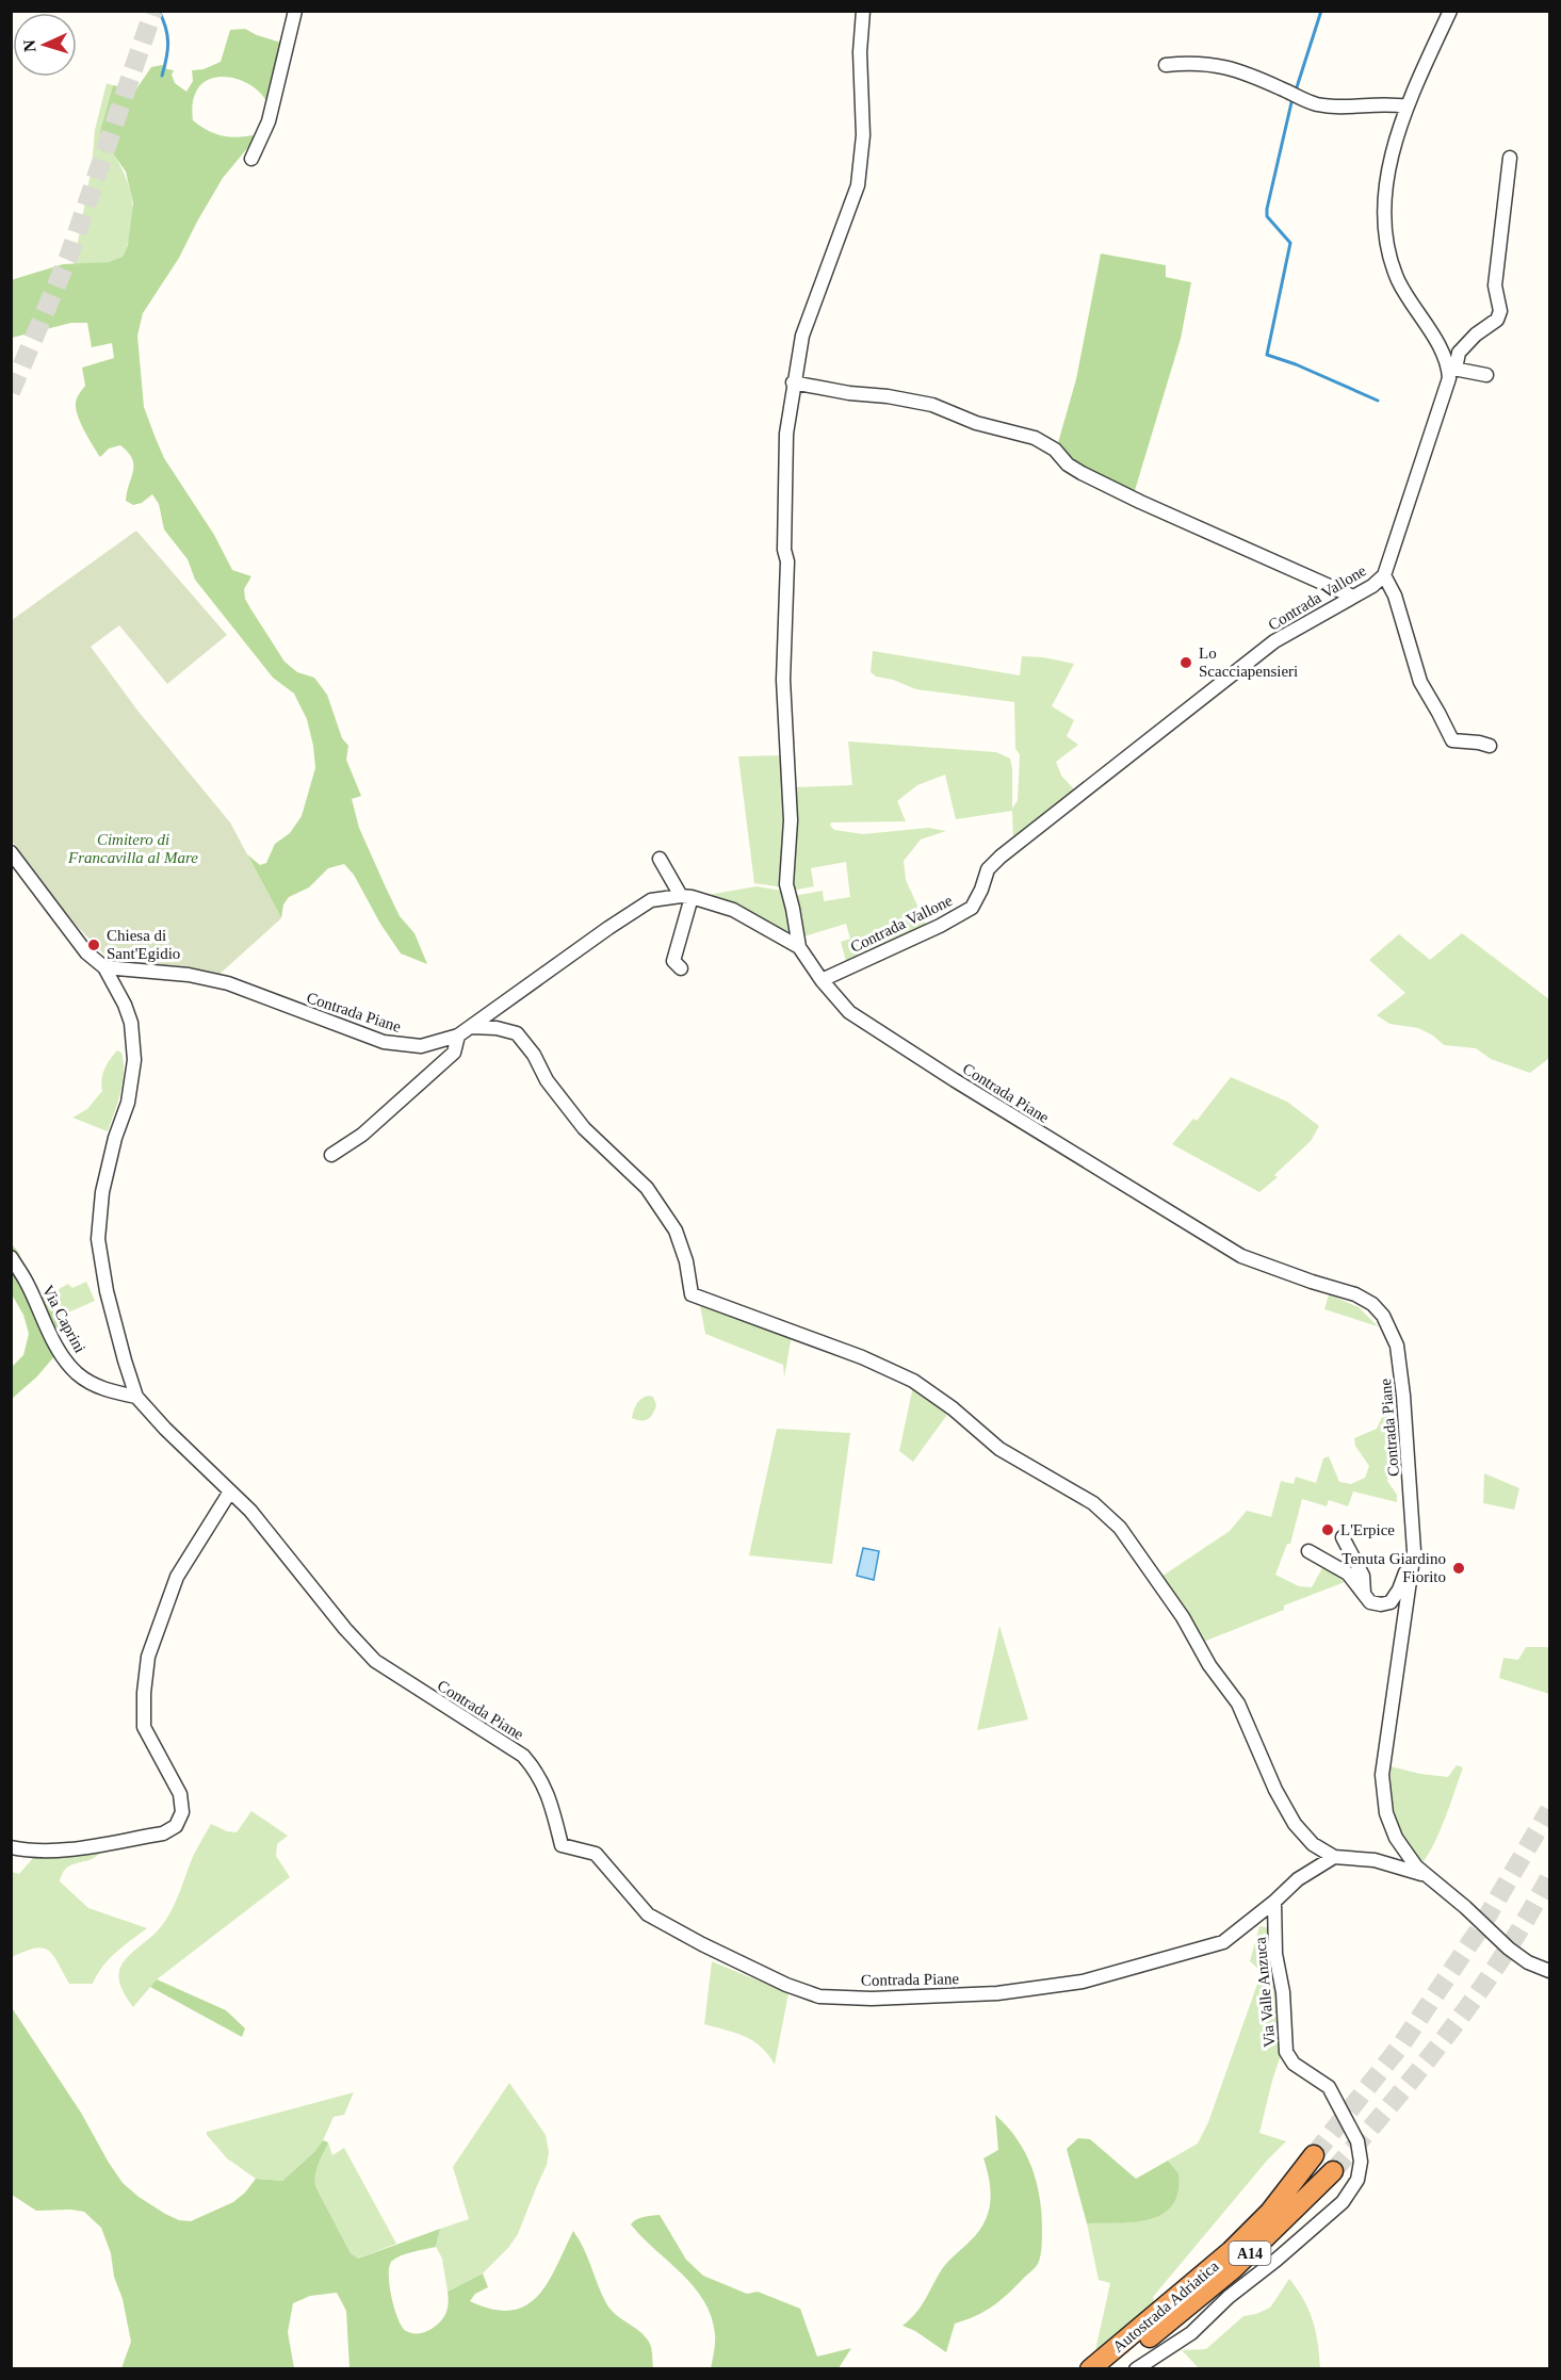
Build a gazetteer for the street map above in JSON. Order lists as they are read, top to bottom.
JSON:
{
  "streets": {
    "highway": ["A14", "Autostrada Adriatica"],
    "street": [
      "Contrada Vallone",
      "Contrada Piane",
      "Via Caprini",
      "Via Valle Anzuca"
    ]
  },
  "crossings": [
    ["Contrada Vallone", "Contrada Piane"],
    ["Contrada Piane", "Via Caprini"],
    ["Contrada Piane", "Via Valle Anzuca"]
  ],
  "parks": ["Cimitero di Francavilla al Mare"],
  "places": [
    "Lo Scacciapensieri",
    "Chiesa di Sant'Egidio",
    "L'Erpice",
    "Tenuta Giardino Fiorito"
  ],
  "north": "left"
}
